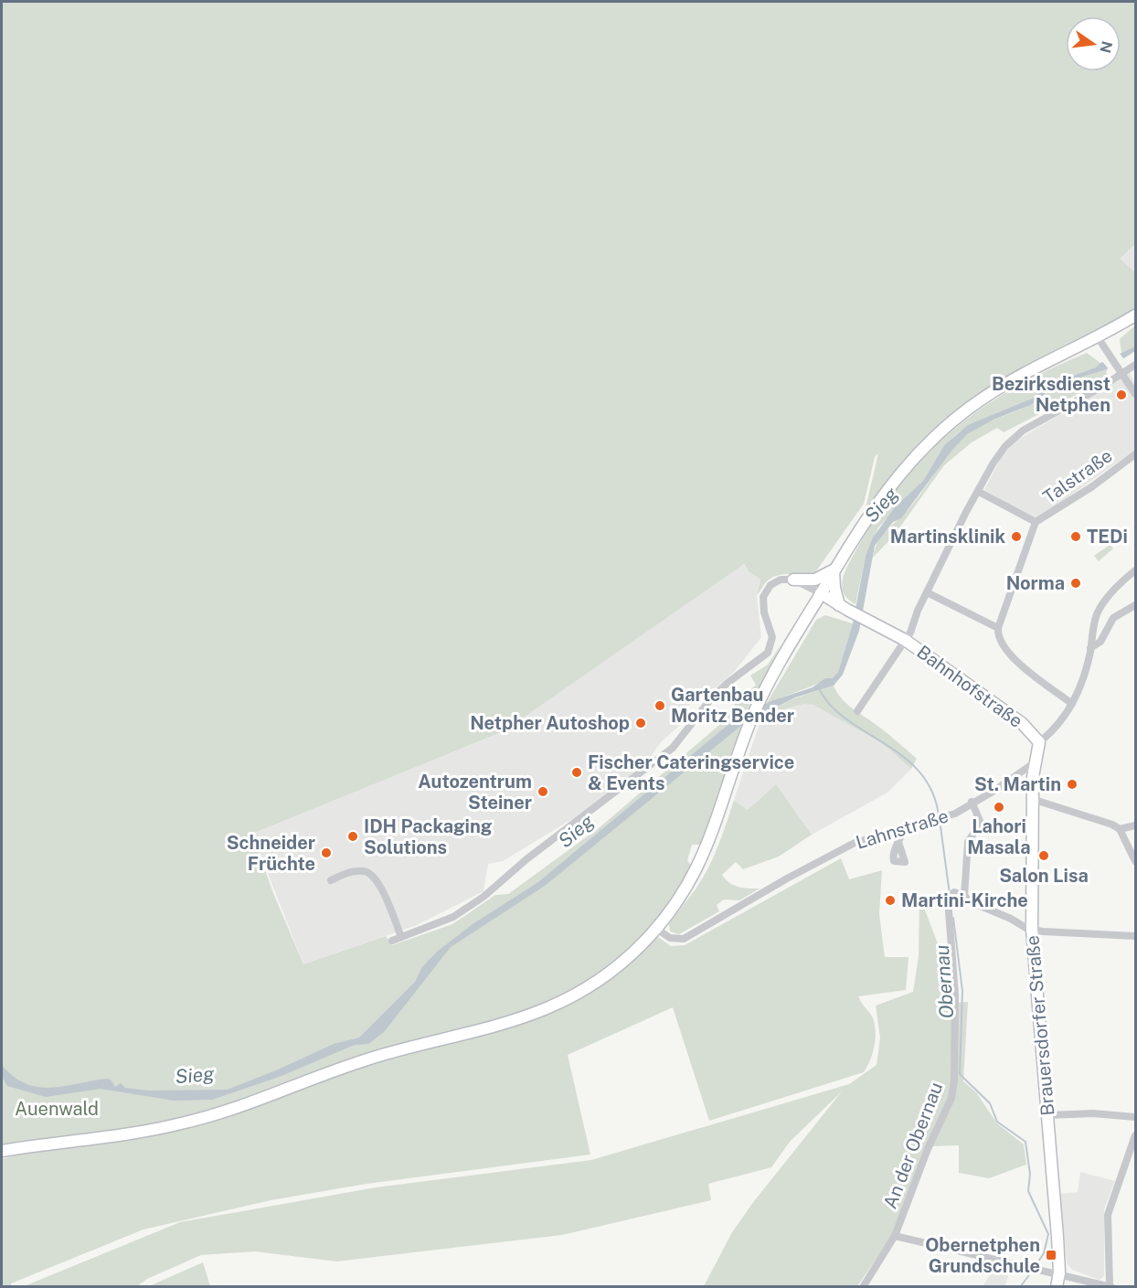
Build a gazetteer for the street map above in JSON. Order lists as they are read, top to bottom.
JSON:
{
  "streets": {
    "main road": ["Bahnhofstraße", "Brauersdorfer Straße"],
    "street": ["Talstraße", "Lahnstraße", "An der Obernau"]
  },
  "crossings": [
    ["Talstraße", "Bahnhofstraße"],
    ["Lahnstraße", "Brauersdorfer Straße"],
    ["Brauersdorfer Straße", "An der Obernau"]
  ],
  "water": ["Sieg", "Obernau"],
  "parks": ["Auenwald"],
  "places": {
    "other": [
      "Bezirksdienst Netphen",
      "Martinsklinik",
      "TEDi",
      "Norma",
      "Gartenbau Moritz Bender",
      "Netpher Autoshop",
      "Fischer Cateringservice & Events",
      "St. Martin",
      "Autozentrum Steiner",
      "Lahori Masala",
      "IDH Packaging Solutions",
      "Schneider Früchte",
      "Salon Lisa",
      "Martini-Kirche"
    ],
    "transit": ["Obernetphen Grundschule"]
  },
  "north": "right"
}
